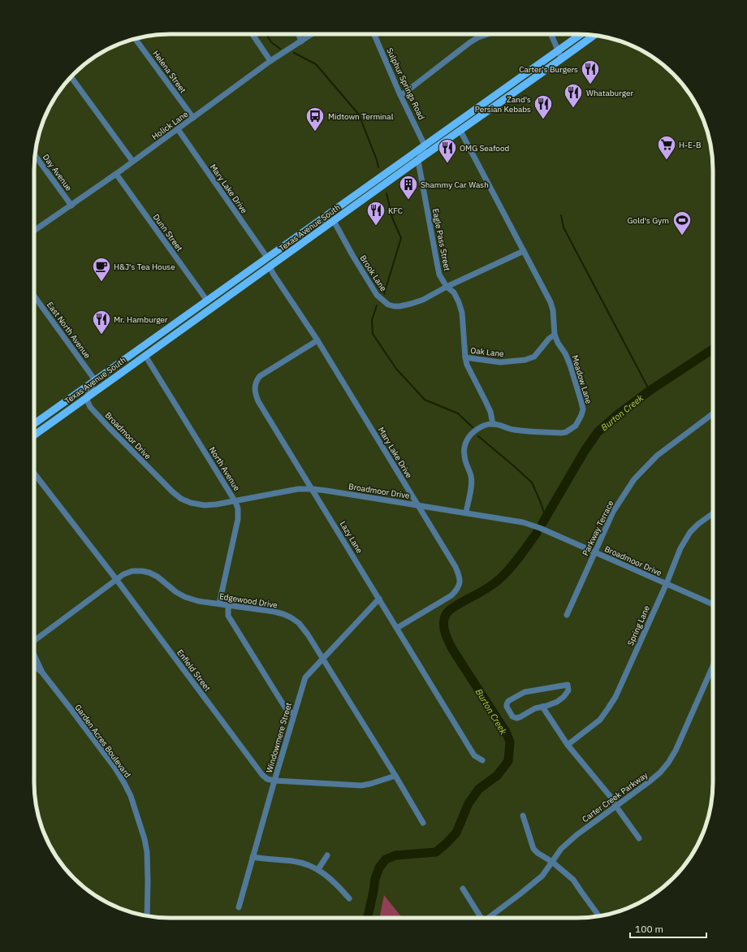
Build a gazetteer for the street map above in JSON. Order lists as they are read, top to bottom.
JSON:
{
  "streets": {
    "main road": ["Texas Avenue South"],
    "street": [
      "Helena Street",
      "Sulphur Springs Road",
      "Holick Lane",
      "Day Avenue",
      "Mary Lake Drive",
      "Dunn Street",
      "Eagle Pass Street",
      "Brook Lane",
      "East North Avenue",
      "Oak Lane",
      "Meadow Lane",
      "Broadmoor Drive",
      "North Avenue",
      "Parkway Terrace",
      "Lazy Lane",
      "Edgewood Drive",
      "Spring Lane",
      "Enfield Street",
      "Windowmere Street",
      "Garden Acres Boulevard",
      "Carter Creek Parkway"
    ]
  },
  "crossings": [
    ["Helena Street", "Holick Lane"],
    ["Sulphur Springs Road", "Texas Avenue South"],
    ["Holick Lane", "Day Avenue"],
    ["Holick Lane", "Mary Lake Drive"],
    ["Holick Lane", "Dunn Street"],
    ["Mary Lake Drive", "Texas Avenue South"],
    ["Mary Lake Drive", "Broadmoor Drive"],
    ["Mary Lake Drive", "Lazy Lane"],
    ["Texas Avenue South", "Dunn Street"],
    ["Texas Avenue South", "Eagle Pass Street"],
    ["Texas Avenue South", "Brook Lane"],
    ["Texas Avenue South", "East North Avenue"],
    ["Texas Avenue South", "Meadow Lane"],
    ["Texas Avenue South", "Broadmoor Drive"],
    ["Texas Avenue South", "North Avenue"],
    ["Eagle Pass Street", "Brook Lane"],
    ["Eagle Pass Street", "Oak Lane"],
    ["Eagle Pass Street", "Meadow Lane"],
    ["Brook Lane", "Meadow Lane"],
    ["Oak Lane", "Meadow Lane"],
    ["Broadmoor Drive", "North Avenue"],
    ["Broadmoor Drive", "Parkway Terrace"],
    ["Broadmoor Drive", "Lazy Lane"],
    ["Broadmoor Drive", "Spring Lane"],
    ["North Avenue", "Edgewood Drive"],
    ["Lazy Lane", "Windowmere Street"],
    ["Edgewood Drive", "Enfield Street"],
    ["Edgewood Drive", "Windowmere Street"],
    ["Enfield Street", "Windowmere Street"]
  ],
  "water": ["Burton Creek"],
  "places": {
    "restaurant": [
      "Carter's Burgers",
      "Whataburger",
      "Zand's Persian Kebabs",
      "OMG Seafood",
      "KFC",
      "Mr. Hamburger"
    ],
    "bus stop": ["Midtown Terminal"],
    "supermarket": ["H-E-B"],
    "building": ["Shammy Car Wash"],
    "sports": ["Gold's Gym"],
    "cafe": ["H&J's Tea House"]
  },
  "scale_bar": "100 m"
}
